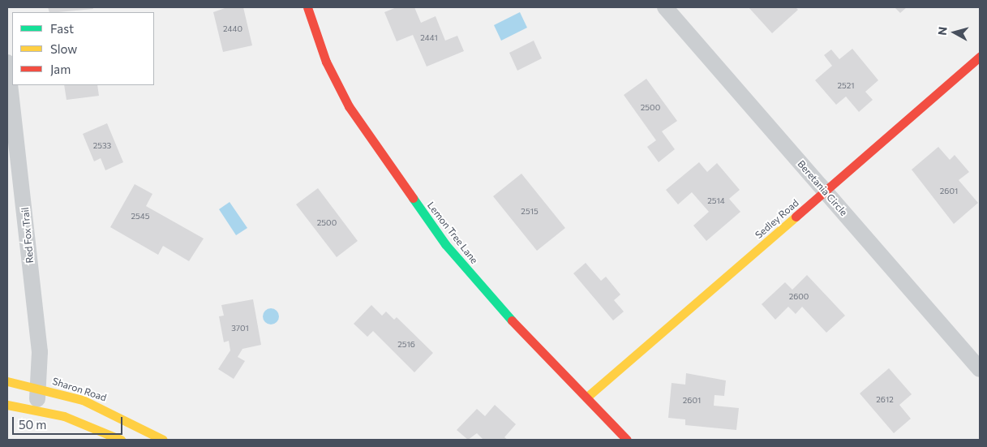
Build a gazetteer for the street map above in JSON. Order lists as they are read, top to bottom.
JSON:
{
  "streets": {
    "street": [
      "Beretania Circle",
      "Sedley Road",
      "Lemon Tree Lane",
      "Red Fox Trail",
      "Sharon Road"
    ]
  },
  "crossings": [
    ["Beretania Circle", "Sedley Road"],
    ["Sedley Road", "Lemon Tree Lane"],
    ["Red Fox Trail", "Sharon Road"]
  ],
  "house_numbers": [
    "2440",
    "2441",
    "2521",
    "2500",
    "2533",
    "2601",
    "2514",
    "2515",
    "2545",
    "2500",
    "2600",
    "3701",
    "2516",
    "2612",
    "2601"
  ],
  "legend": ["Fast", "Slow", "Jam"],
  "scale_bar": "50 m",
  "north": "left"
}
